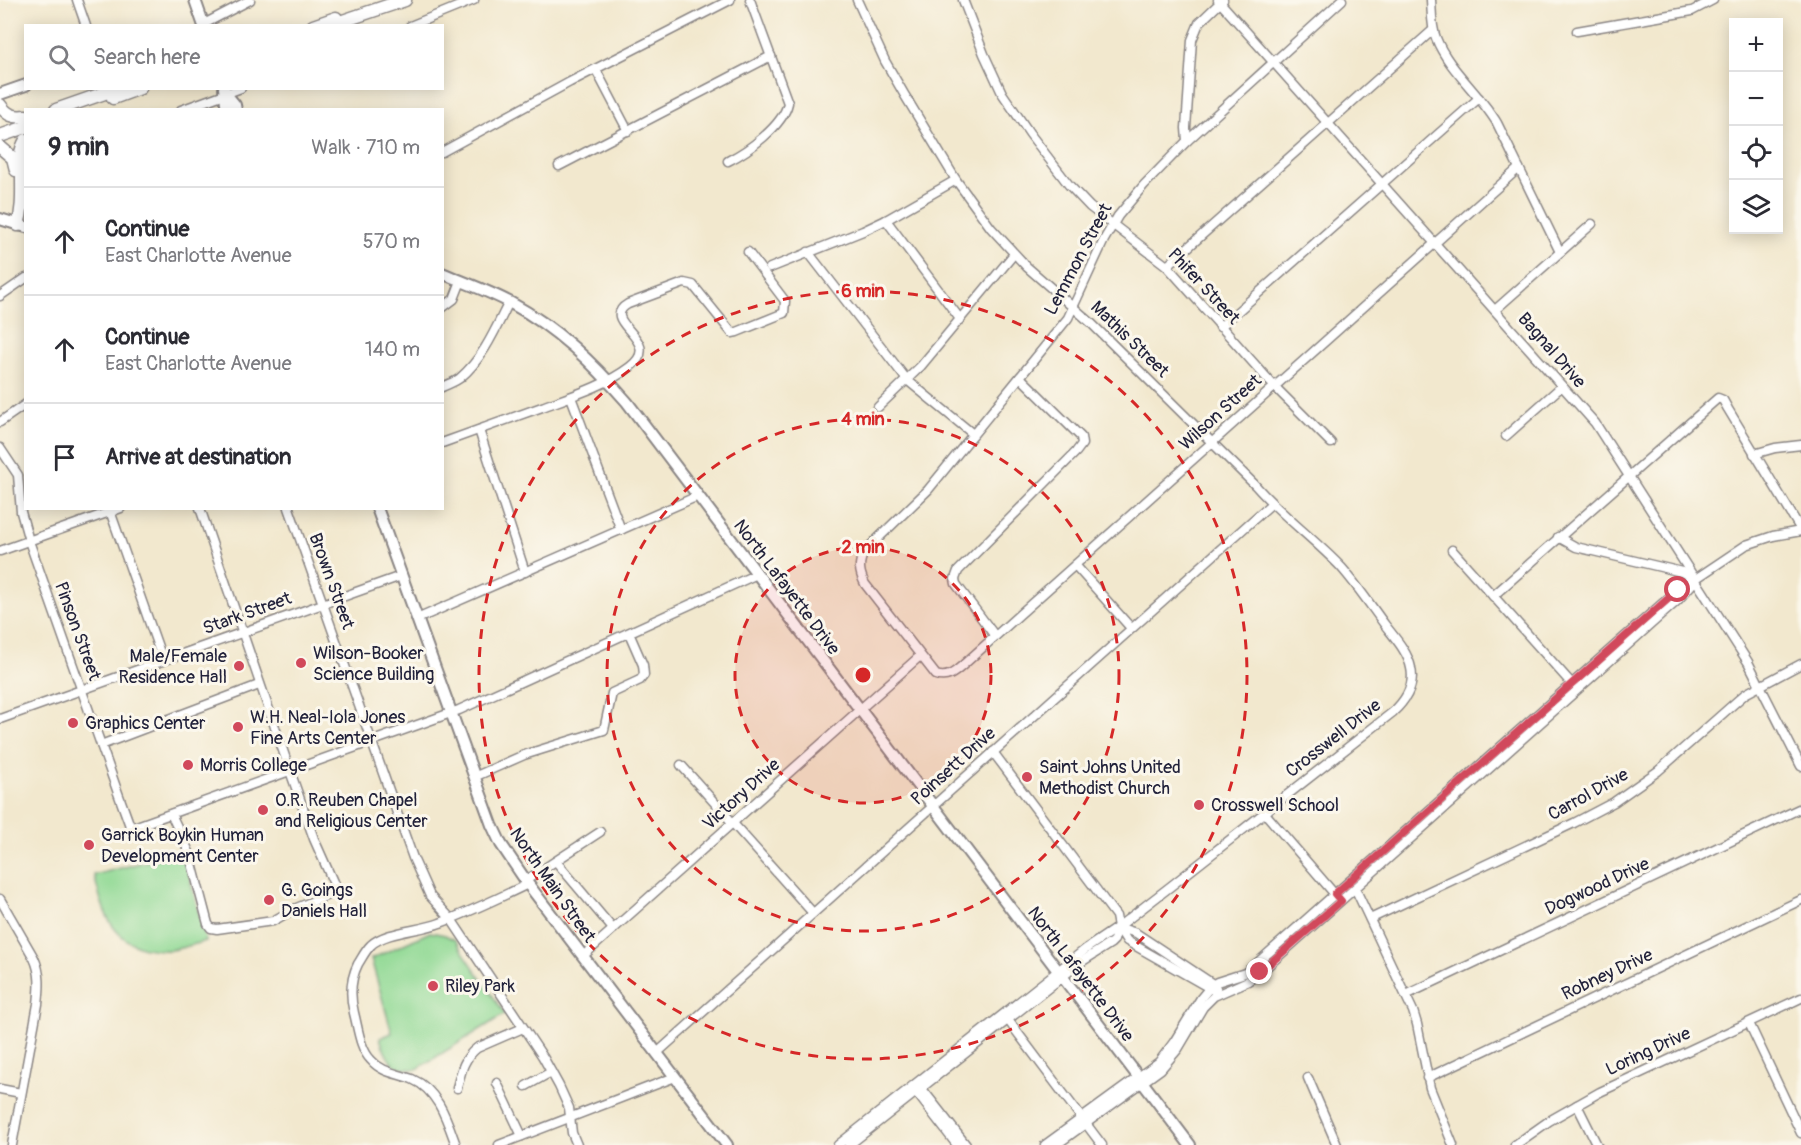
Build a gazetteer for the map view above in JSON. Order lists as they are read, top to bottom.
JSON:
{
  "streets": {
    "main road": ["North Lafayette Drive", "North Main Street"],
    "street": [
      "Lemmon Street",
      "Phifer Street",
      "Mathis Street",
      "Bagnal Drive",
      "Wilson Street",
      "Brown Street",
      "Stark Street",
      "Pinson Street",
      "Crosswell Drive",
      "Poinsett Drive",
      "Victory Drive",
      "Carrol Drive",
      "Dogwood Drive",
      "Robney Drive",
      "Loring Drive"
    ]
  },
  "crossings": [
    ["Lemmon Street", "Phifer Street"],
    ["Lemmon Street", "Mathis Street"],
    ["Lemmon Street", "Bagnal Drive"],
    ["Lemmon Street", "Wilson Street"],
    ["Lemmon Street", "Victory Drive"],
    ["Phifer Street", "Wilson Street"],
    ["Mathis Street", "Wilson Street"],
    ["Mathis Street", "Crosswell Drive"],
    ["Mathis Street", "Poinsett Drive"],
    ["Bagnal Drive", "Wilson Street"],
    ["Bagnal Drive", "Carrol Drive"],
    ["Wilson Street", "Victory Drive"],
    ["Brown Street", "Stark Street"],
    ["North Lafayette Drive", "Crosswell Drive"],
    ["North Lafayette Drive", "Poinsett Drive"],
    ["North Lafayette Drive", "Victory Drive"],
    ["Stark Street", "Pinson Street"],
    ["Stark Street", "North Main Street"],
    ["Poinsett Drive", "North Main Street"],
    ["Victory Drive", "North Main Street"]
  ],
  "places": [
    "Wilson-Booker Science Building",
    "Male/Female Residence Hall",
    "Graphics Center",
    "W.H. Neal-Iola Jones Fine Arts Center",
    "Morris College",
    "Saint Johns United Methodist Church",
    "Crosswell School",
    "O.R. Reuben Chapel and Religious Center",
    "Garrick Boykin Human Development Center",
    "G. Goings Daniels Hall",
    "Riley Park"
  ],
  "page": {
    "map_buttons": ["+", "−"],
    "search": "Search here",
    "heading": ["9 min", "Walk · 710 m"],
    "list": [
      ["Continue", "East Charlotte Avenue", "570 m"],
      ["Continue", "East Charlotte Avenue", "140 m"],
      "Arrive at destination"
    ]
  },
  "rings": ["6 min", "4 min", "2 min"]
}
